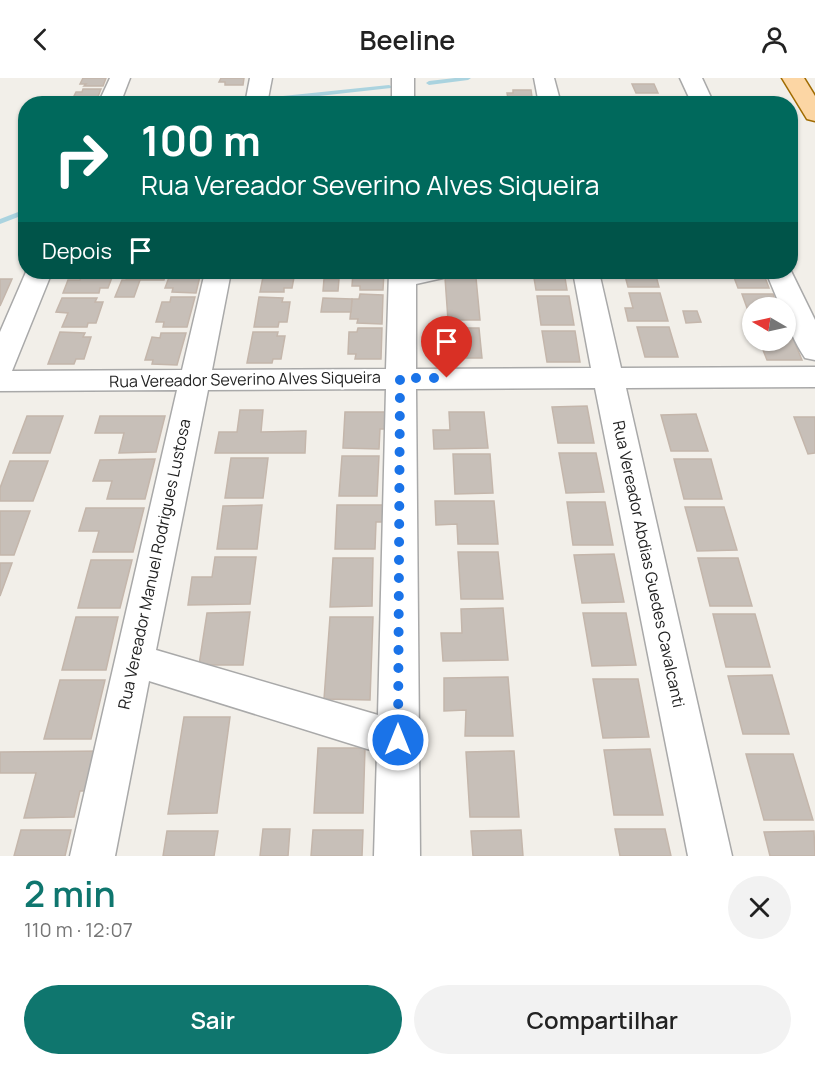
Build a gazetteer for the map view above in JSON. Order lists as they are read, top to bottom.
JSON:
{
  "streets": {
    "street": ["Rua Vereador Severino Alves Siqueira", "Rua Vereador Manuel Rodrigues Lustosa", "Rua Vereador Abdias Guedes Cavalcanti"]
  },
  "crossings": [
    ["Rua Vereador Severino Alves Siqueira", "Rua Vereador Manuel Rodrigues Lustosa"],
    ["Rua Vereador Severino Alves Siqueira", "Rua Vereador Abdias Guedes Cavalcanti"]
  ],
  "north": "left",
  "page": {
    "header": "Beeline",
    "turn": ["100 m", "Rua Vereador Severino Alves Siqueira"],
    "then": "Depois",
    "heading": ["2 min", "110 m · 12:07"],
    "buttons": ["Sair", "Compartilhar"]
  }
}
